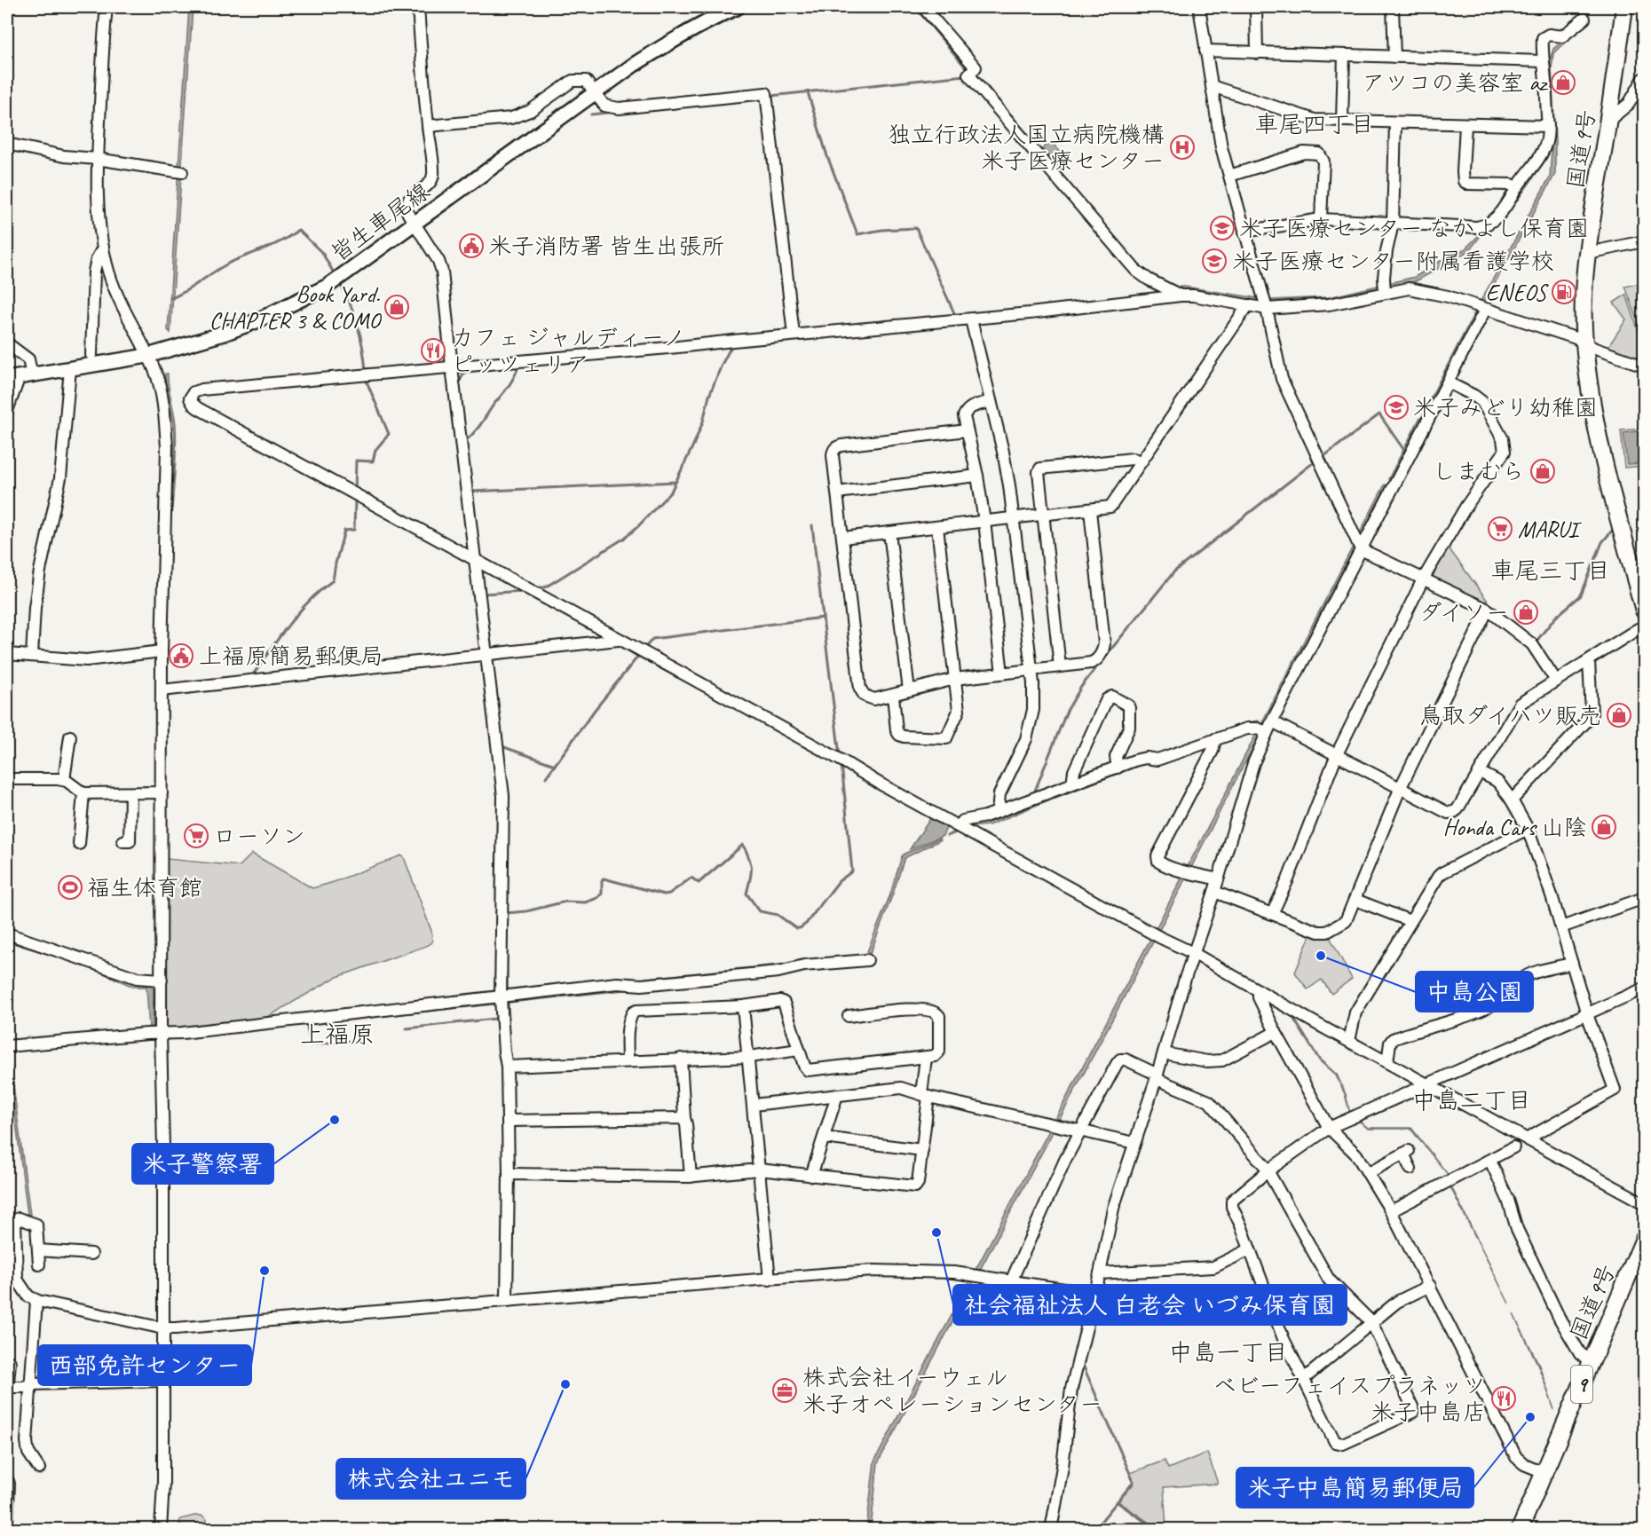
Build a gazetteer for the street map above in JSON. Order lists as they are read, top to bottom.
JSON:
{
  "streets": {
    "highway": ["国道9号", "9"],
    "main road": ["皆生車尾線"]
  },
  "districts": [
    "車尾四丁目",
    "車尾三丁目",
    "上福原",
    "中島二丁目",
    "中島一丁目"
  ],
  "places": {
    "shop": [
      "アツコの美容室 az",
      "Book Yard. CHAPTER 3 & COMO",
      "しまむら",
      "ダイソー",
      "鳥取ダイハツ販売",
      "Honda Cars 山陰"
    ],
    "hospital": ["独立行政法人国立病院機構 米子医療センター"],
    "school or university": ["米子医療センター なかよし保育園", "米子医療センター附属看護学校", "米子みどり幼稚園"],
    "public building": ["米子消防署 皆生出張所", "上福原簡易郵便局"],
    "fuel station": ["ENEOS"],
    "restaurant": ["カフェ ジャルディーノ ピッツェリア", "ベビーフェイスプラネッツ 米子中島店"],
    "supermarket": ["MARUI", "ローソン"],
    "sports": ["福生体育館"],
    "other": [
      "中島公園",
      "米子警察署",
      "社会福祉法人 白老会 いづみ保育園",
      "西部免許センター",
      "株式会社ユニモ",
      "米子中島簡易郵便局"
    ],
    "office": ["株式会社イーウェル 米子オペレーションセンター"]
  }
}
